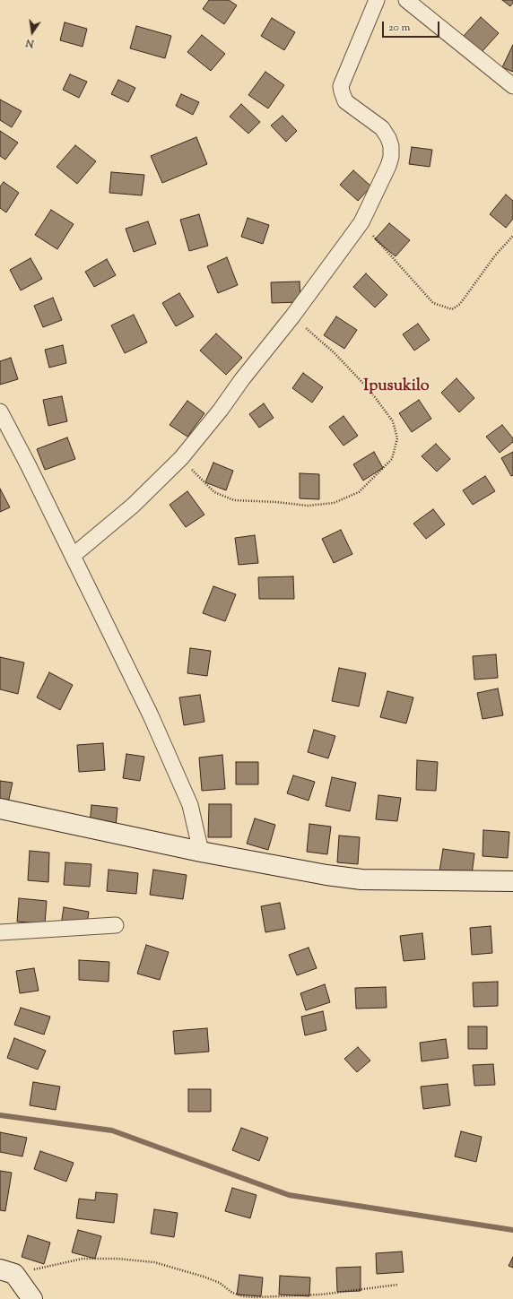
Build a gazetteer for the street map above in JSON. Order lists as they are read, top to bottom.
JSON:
{
  "districts": ["Ipusukilo"],
  "scale_bar": "20 m",
  "north": "bottom"
}
